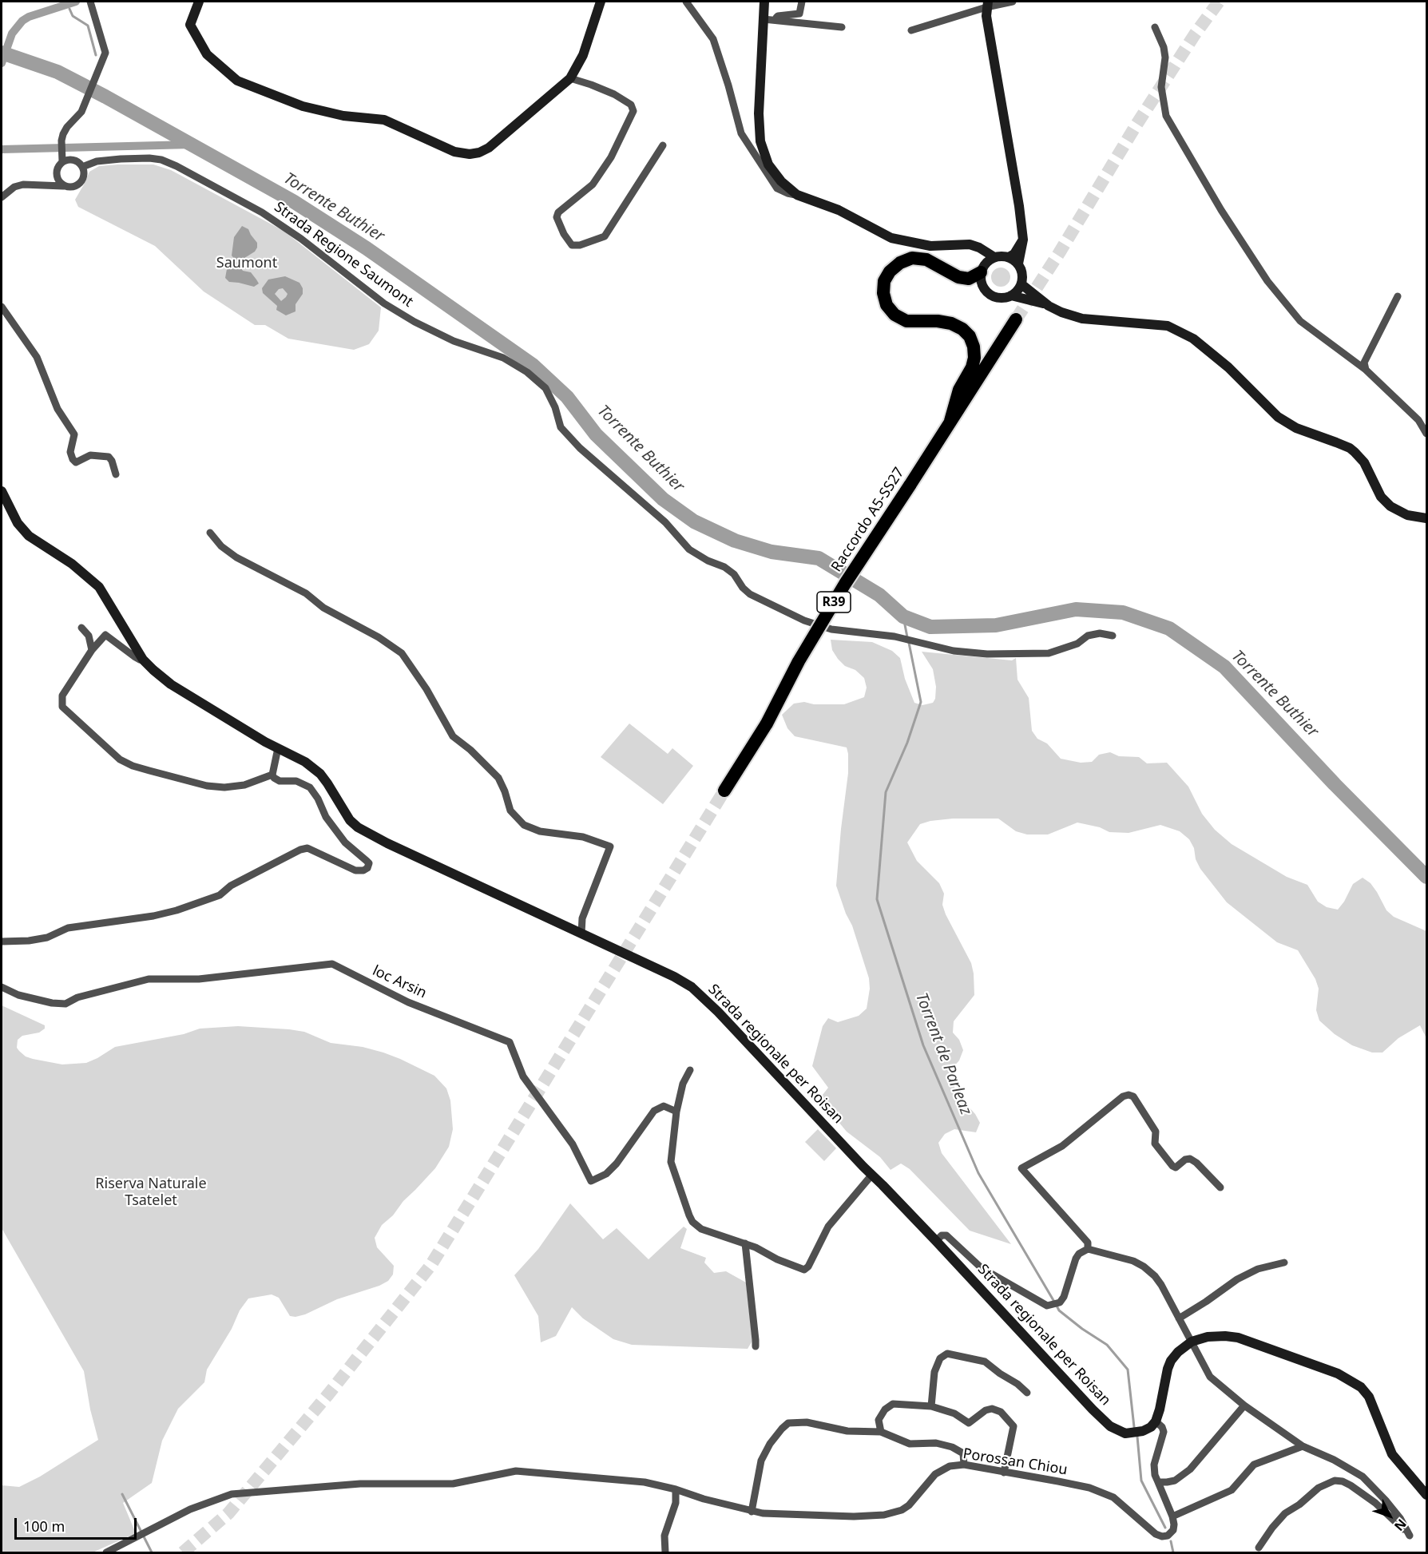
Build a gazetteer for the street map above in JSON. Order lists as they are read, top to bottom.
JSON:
{
  "streets": {
    "highway": ["Raccordo A5-SS27", "R39"],
    "main road": ["Strada regionale per Roisan"],
    "street": ["Strada Regione Saumont", "loc Arsin", "Porossan Chiou"]
  },
  "water": ["Torrente Buthier", "Torrent de Parleaz"],
  "parks": ["Saumont", "Riserva Naturale Tsatelet"],
  "scale_bar": "100 m",
  "north": "bottom right"
}
